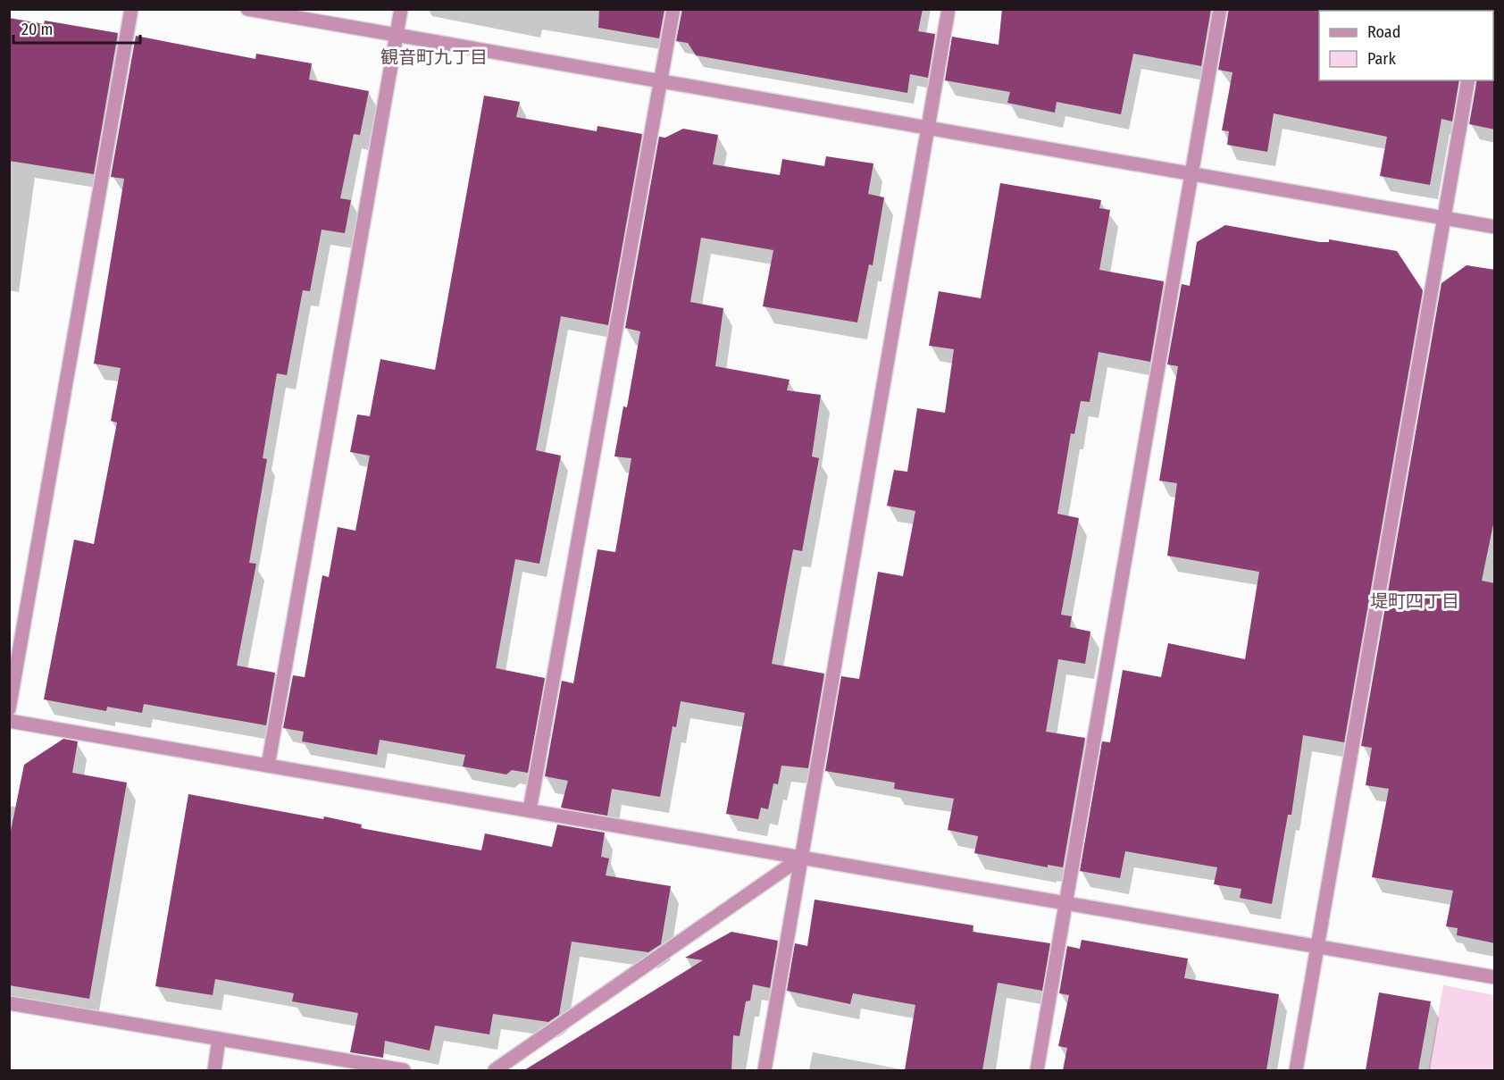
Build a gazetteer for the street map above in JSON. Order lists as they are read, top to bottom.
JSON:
{
  "districts": ["観音町九丁目", "堤町四丁目"],
  "legend": ["Road", "Park"],
  "scale_bar": "20 m"
}
